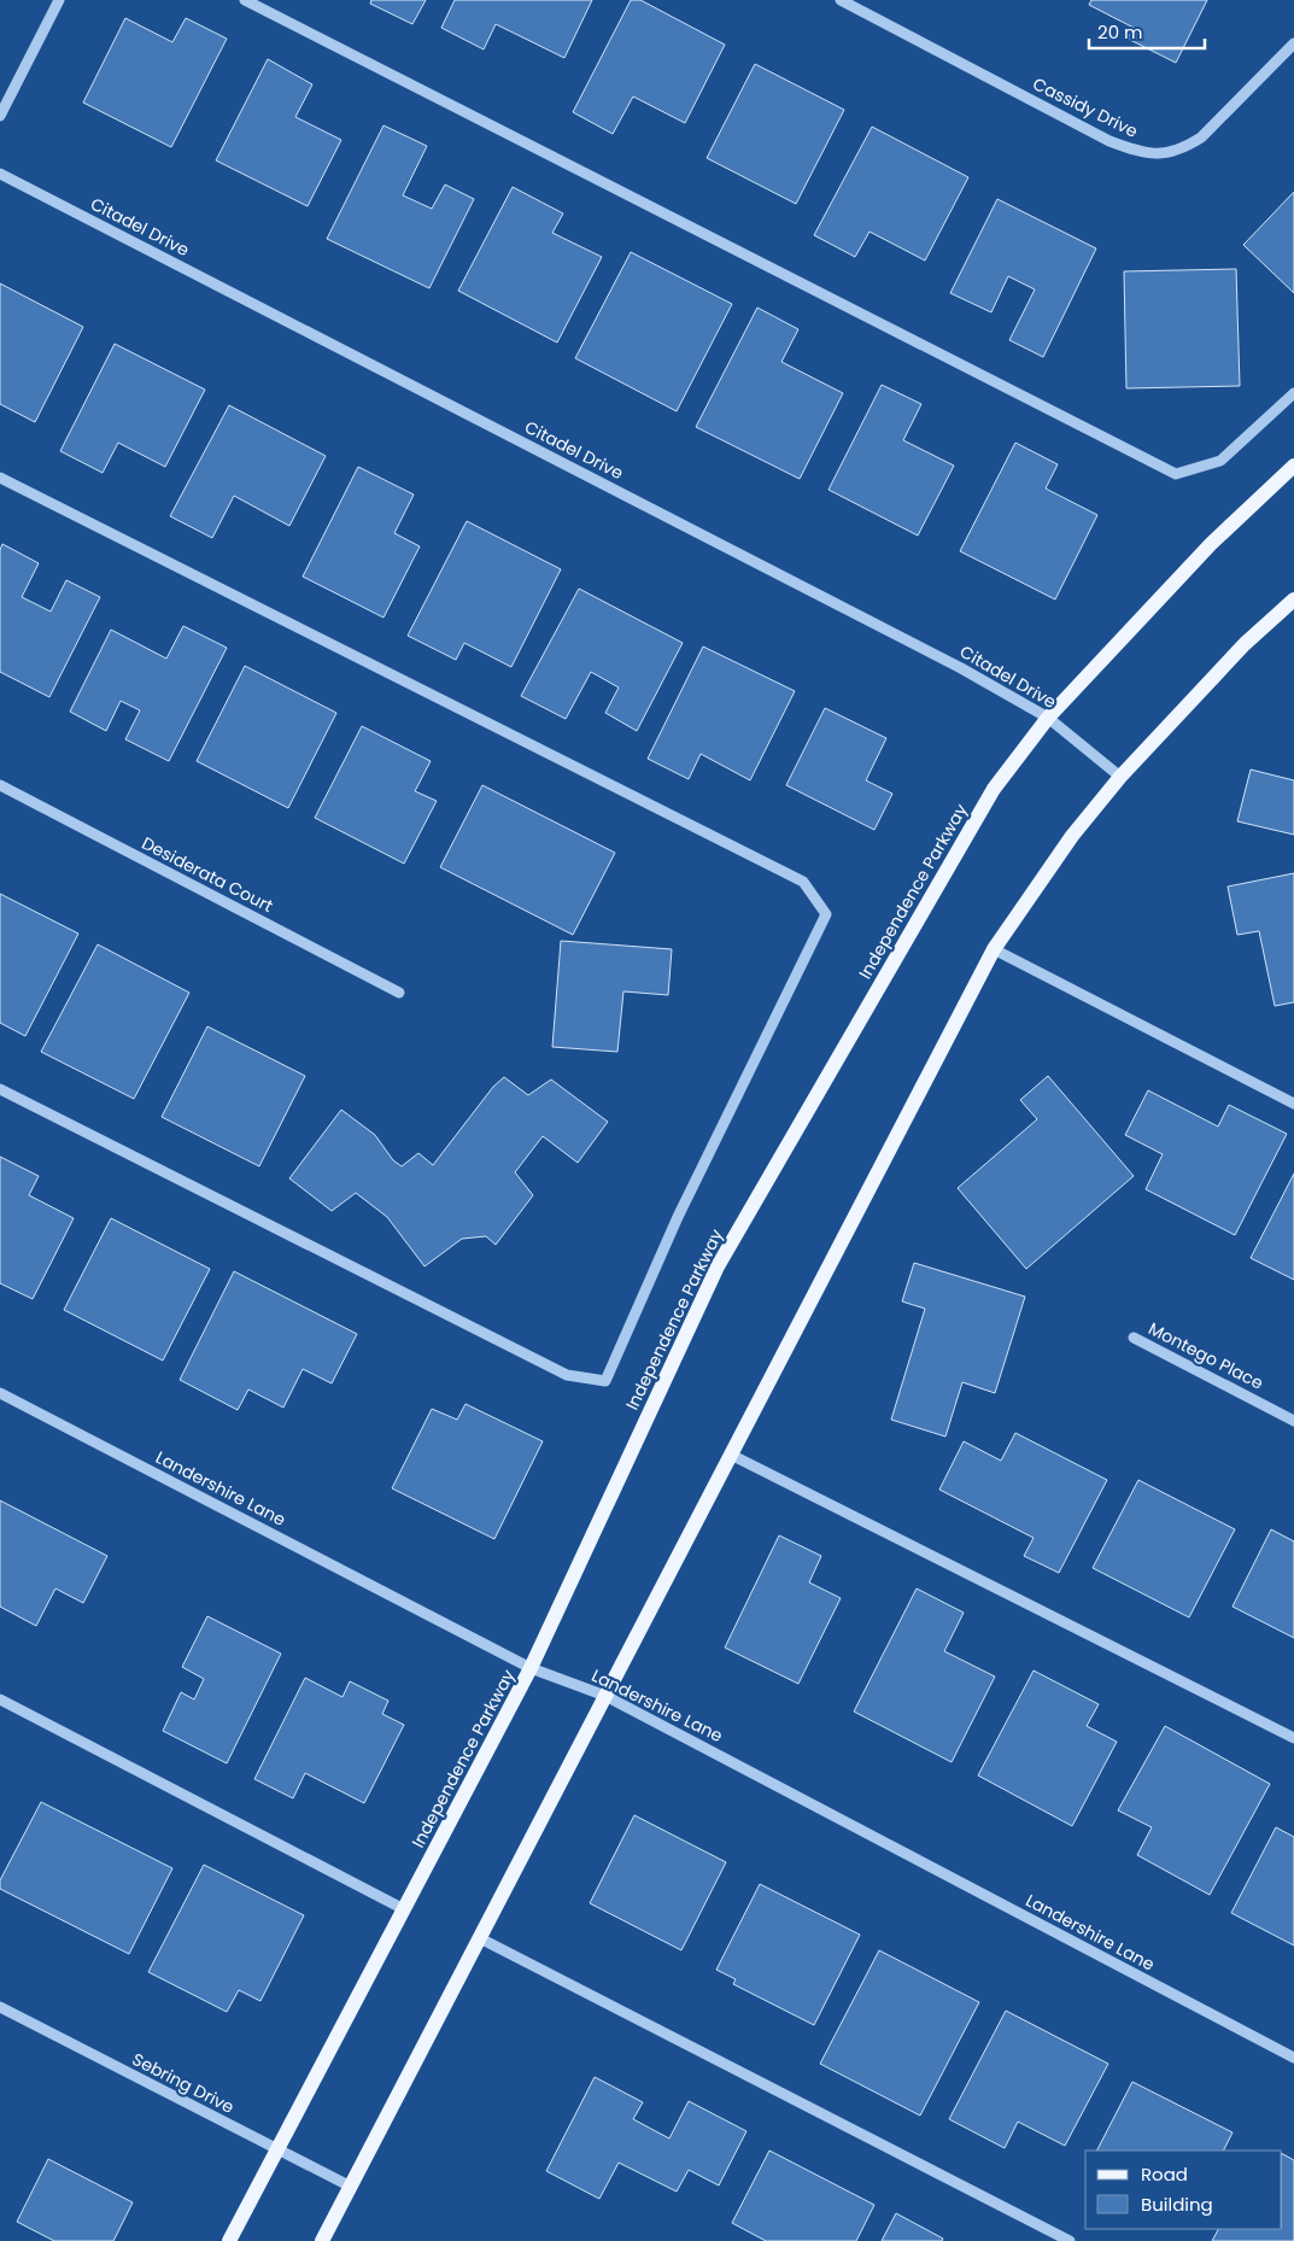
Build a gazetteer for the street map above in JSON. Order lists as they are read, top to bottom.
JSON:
{
  "streets": {
    "main road": ["Independence Parkway"],
    "street": [
      "Cassidy Drive",
      "Citadel Drive",
      "Desiderata Court",
      "Montego Place",
      "Landershire Lane",
      "Sebring Drive"
    ]
  },
  "crossings": [
    ["Citadel Drive", "Independence Parkway"],
    ["Independence Parkway", "Landershire Lane"],
    ["Independence Parkway", "Sebring Drive"]
  ],
  "legend": ["Road", "Building"],
  "scale_bar": "20 m"
}
